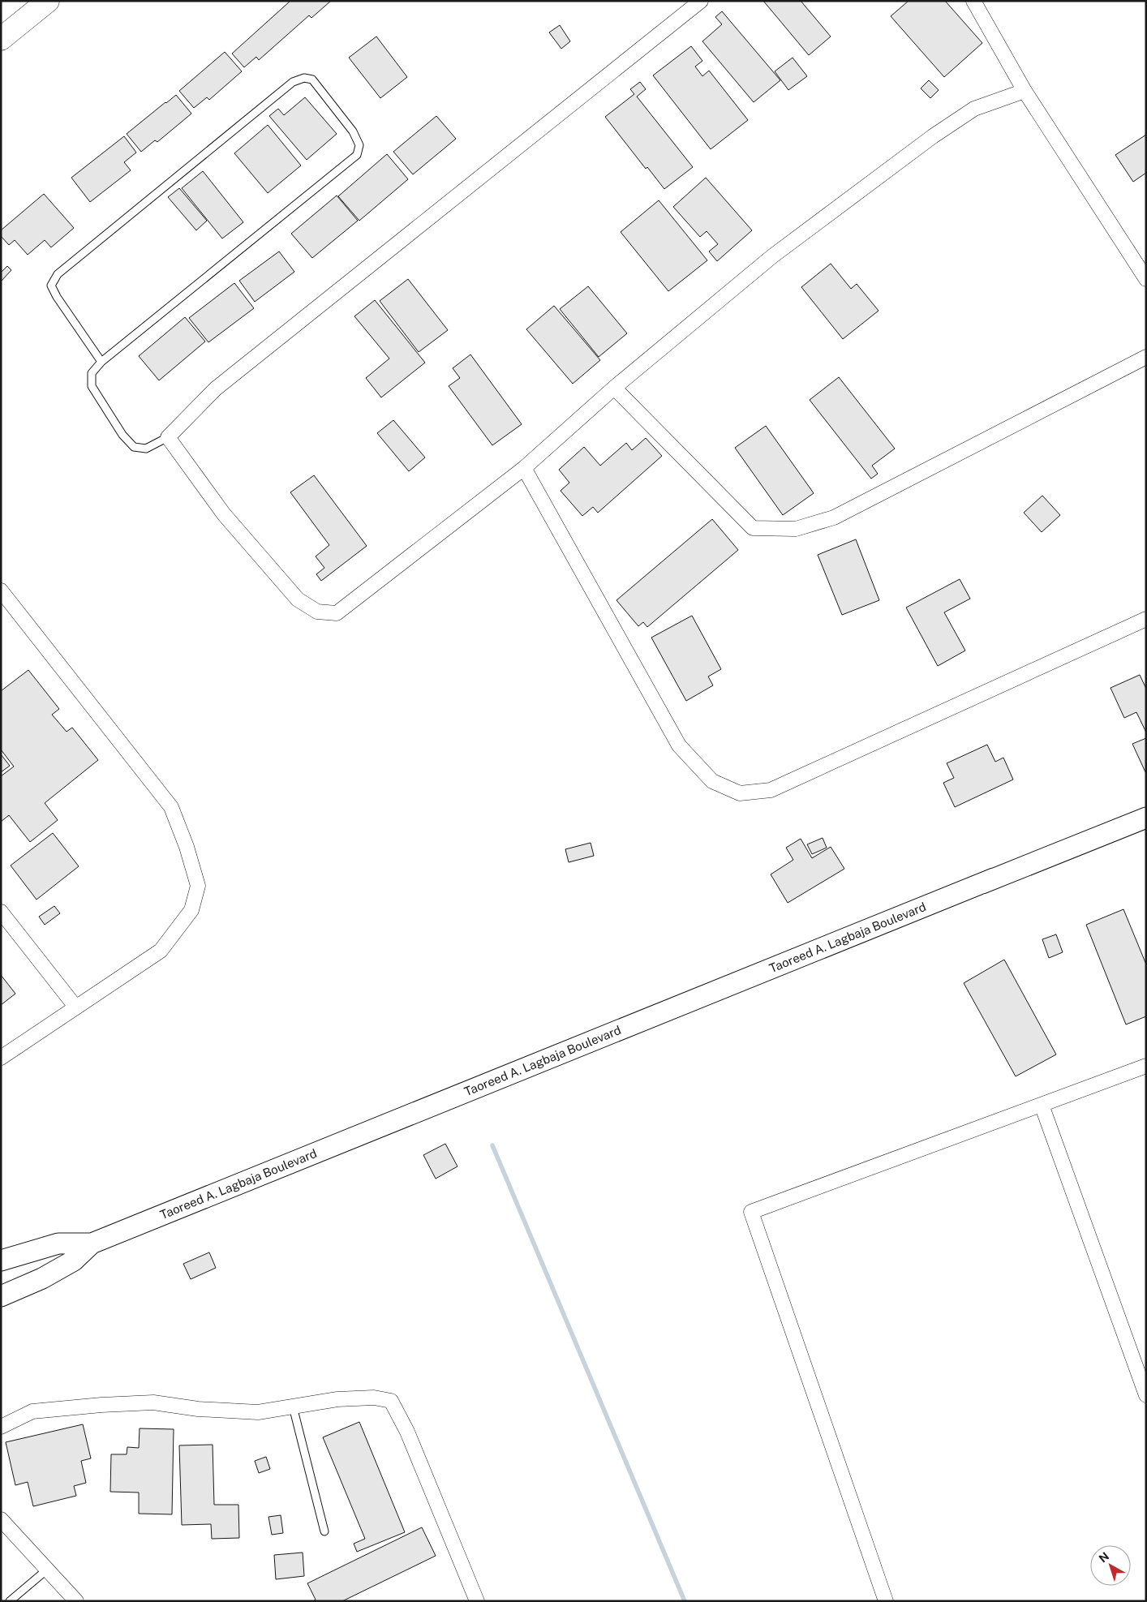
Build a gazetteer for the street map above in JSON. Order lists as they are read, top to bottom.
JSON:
{
  "streets": {
    "street": ["Taoreed A. Lagbaja Boulevard"]
  },
  "north": "top left"
}
